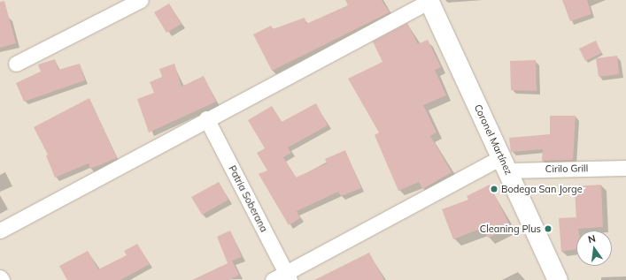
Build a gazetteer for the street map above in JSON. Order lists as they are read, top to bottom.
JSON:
{
  "streets": {
    "main road": ["Coronel Martínez"],
    "street": ["Cirilo Grill", "Patria Soberana"]
  },
  "crossings": [
    ["Coronel Martínez", "Cirilo Grill"]
  ],
  "places": ["Bodega San Jorge", "Cleaning Plus"],
  "north": "top"
}
